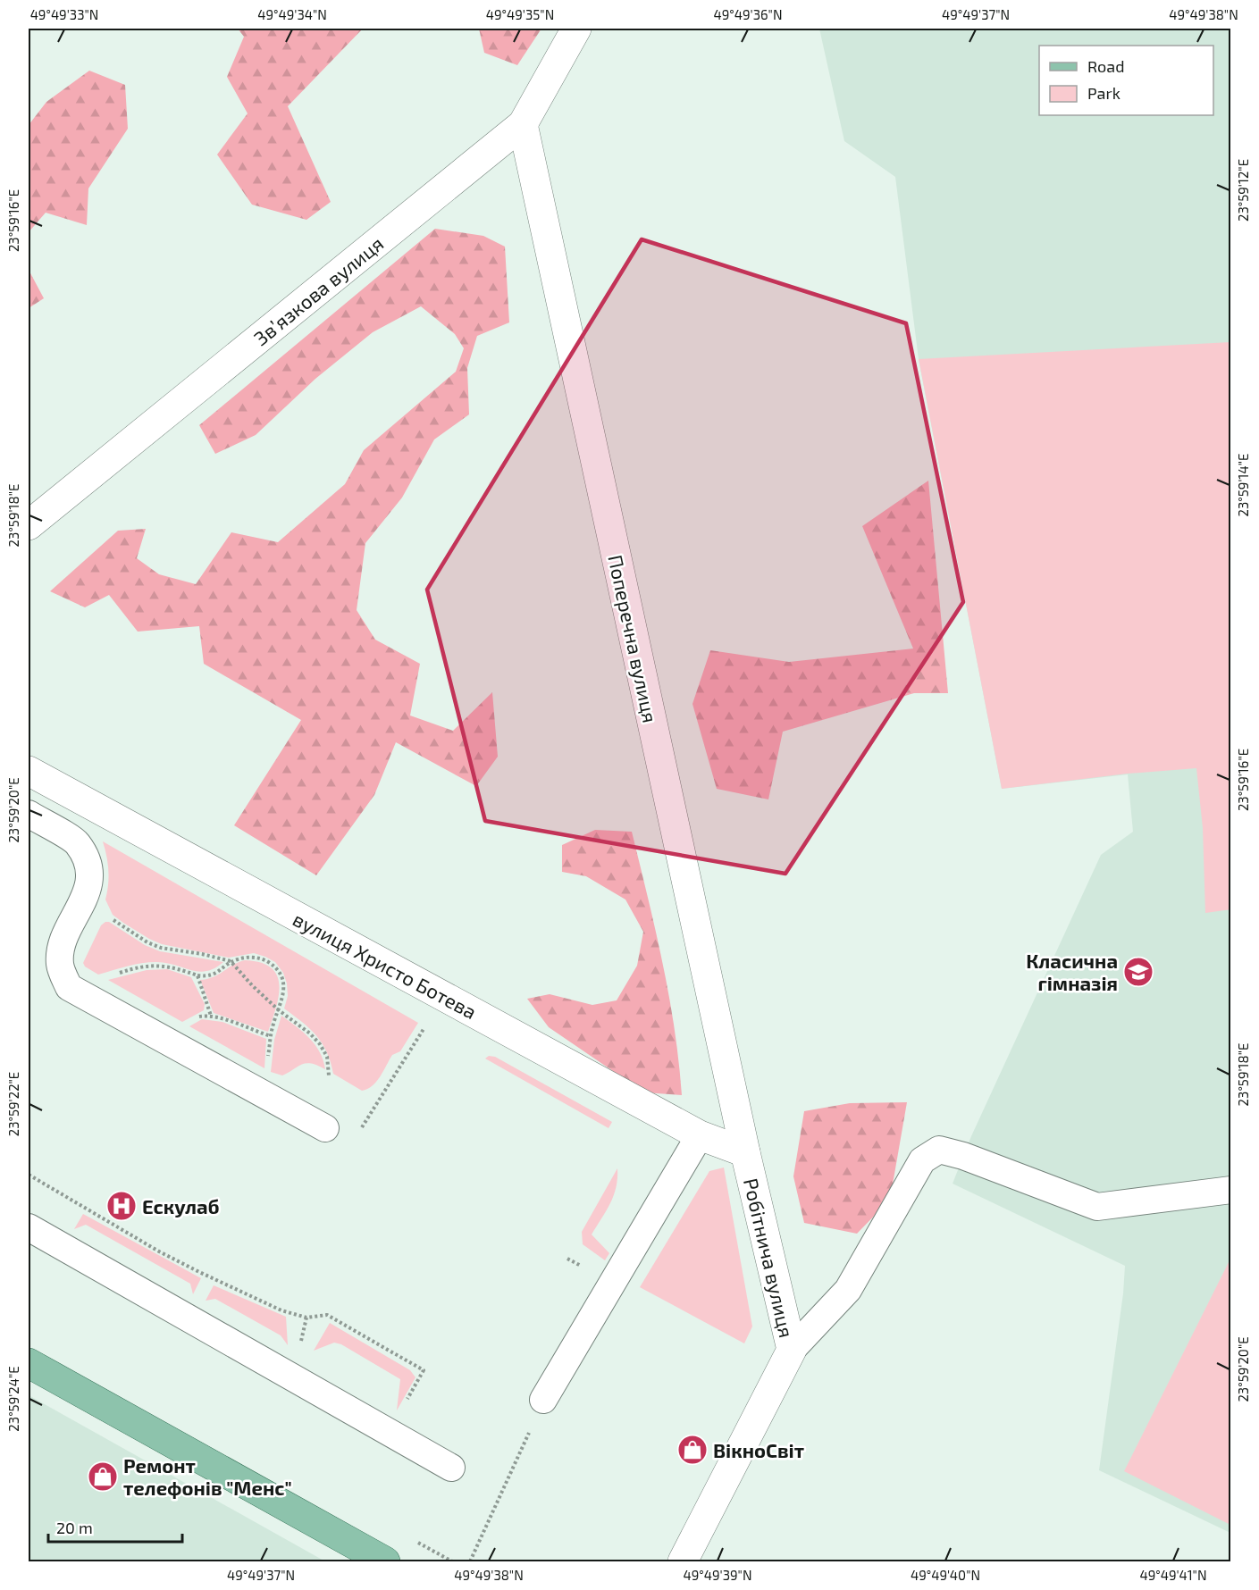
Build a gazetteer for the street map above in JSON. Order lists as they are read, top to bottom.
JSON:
{
  "streets": {
    "street": [
      "Звʼязкова вулиця",
      "Поперечна вулиця",
      "вулиця Христо Ботева",
      "Робітнича вулиця"
    ]
  },
  "crossings": [
    ["Звʼязкова вулиця", "Поперечна вулиця"],
    ["Поперечна вулиця", "вулиця Христо Ботева"],
    ["Поперечна вулиця", "Робітнича вулиця"],
    ["вулиця Христо Ботева", "Робітнича вулиця"]
  ],
  "places": {
    "school or university": ["Класична гімназія"],
    "hospital": ["Ескулаб"],
    "shop": ["ВікноСвіт", "Ремонт телефонів \"Менс\""]
  },
  "legend": ["Road", "Park"],
  "scale_bar": "20 m",
  "coordinates": [
    "49°49'33\"N",
    "49°49'34\"N",
    "49°49'35\"N",
    "49°49'36\"N",
    "49°49'37\"N",
    "49°49'38\"N",
    "23°59'12\"E",
    "23°59'16\"E",
    "23°59'14\"E",
    "23°59'18\"E",
    "23°59'20\"E",
    "23°59'22\"E",
    "23°59'24\"E",
    "49°49'39\"N",
    "49°49'40\"N",
    "49°49'41\"N"
  ]
}
